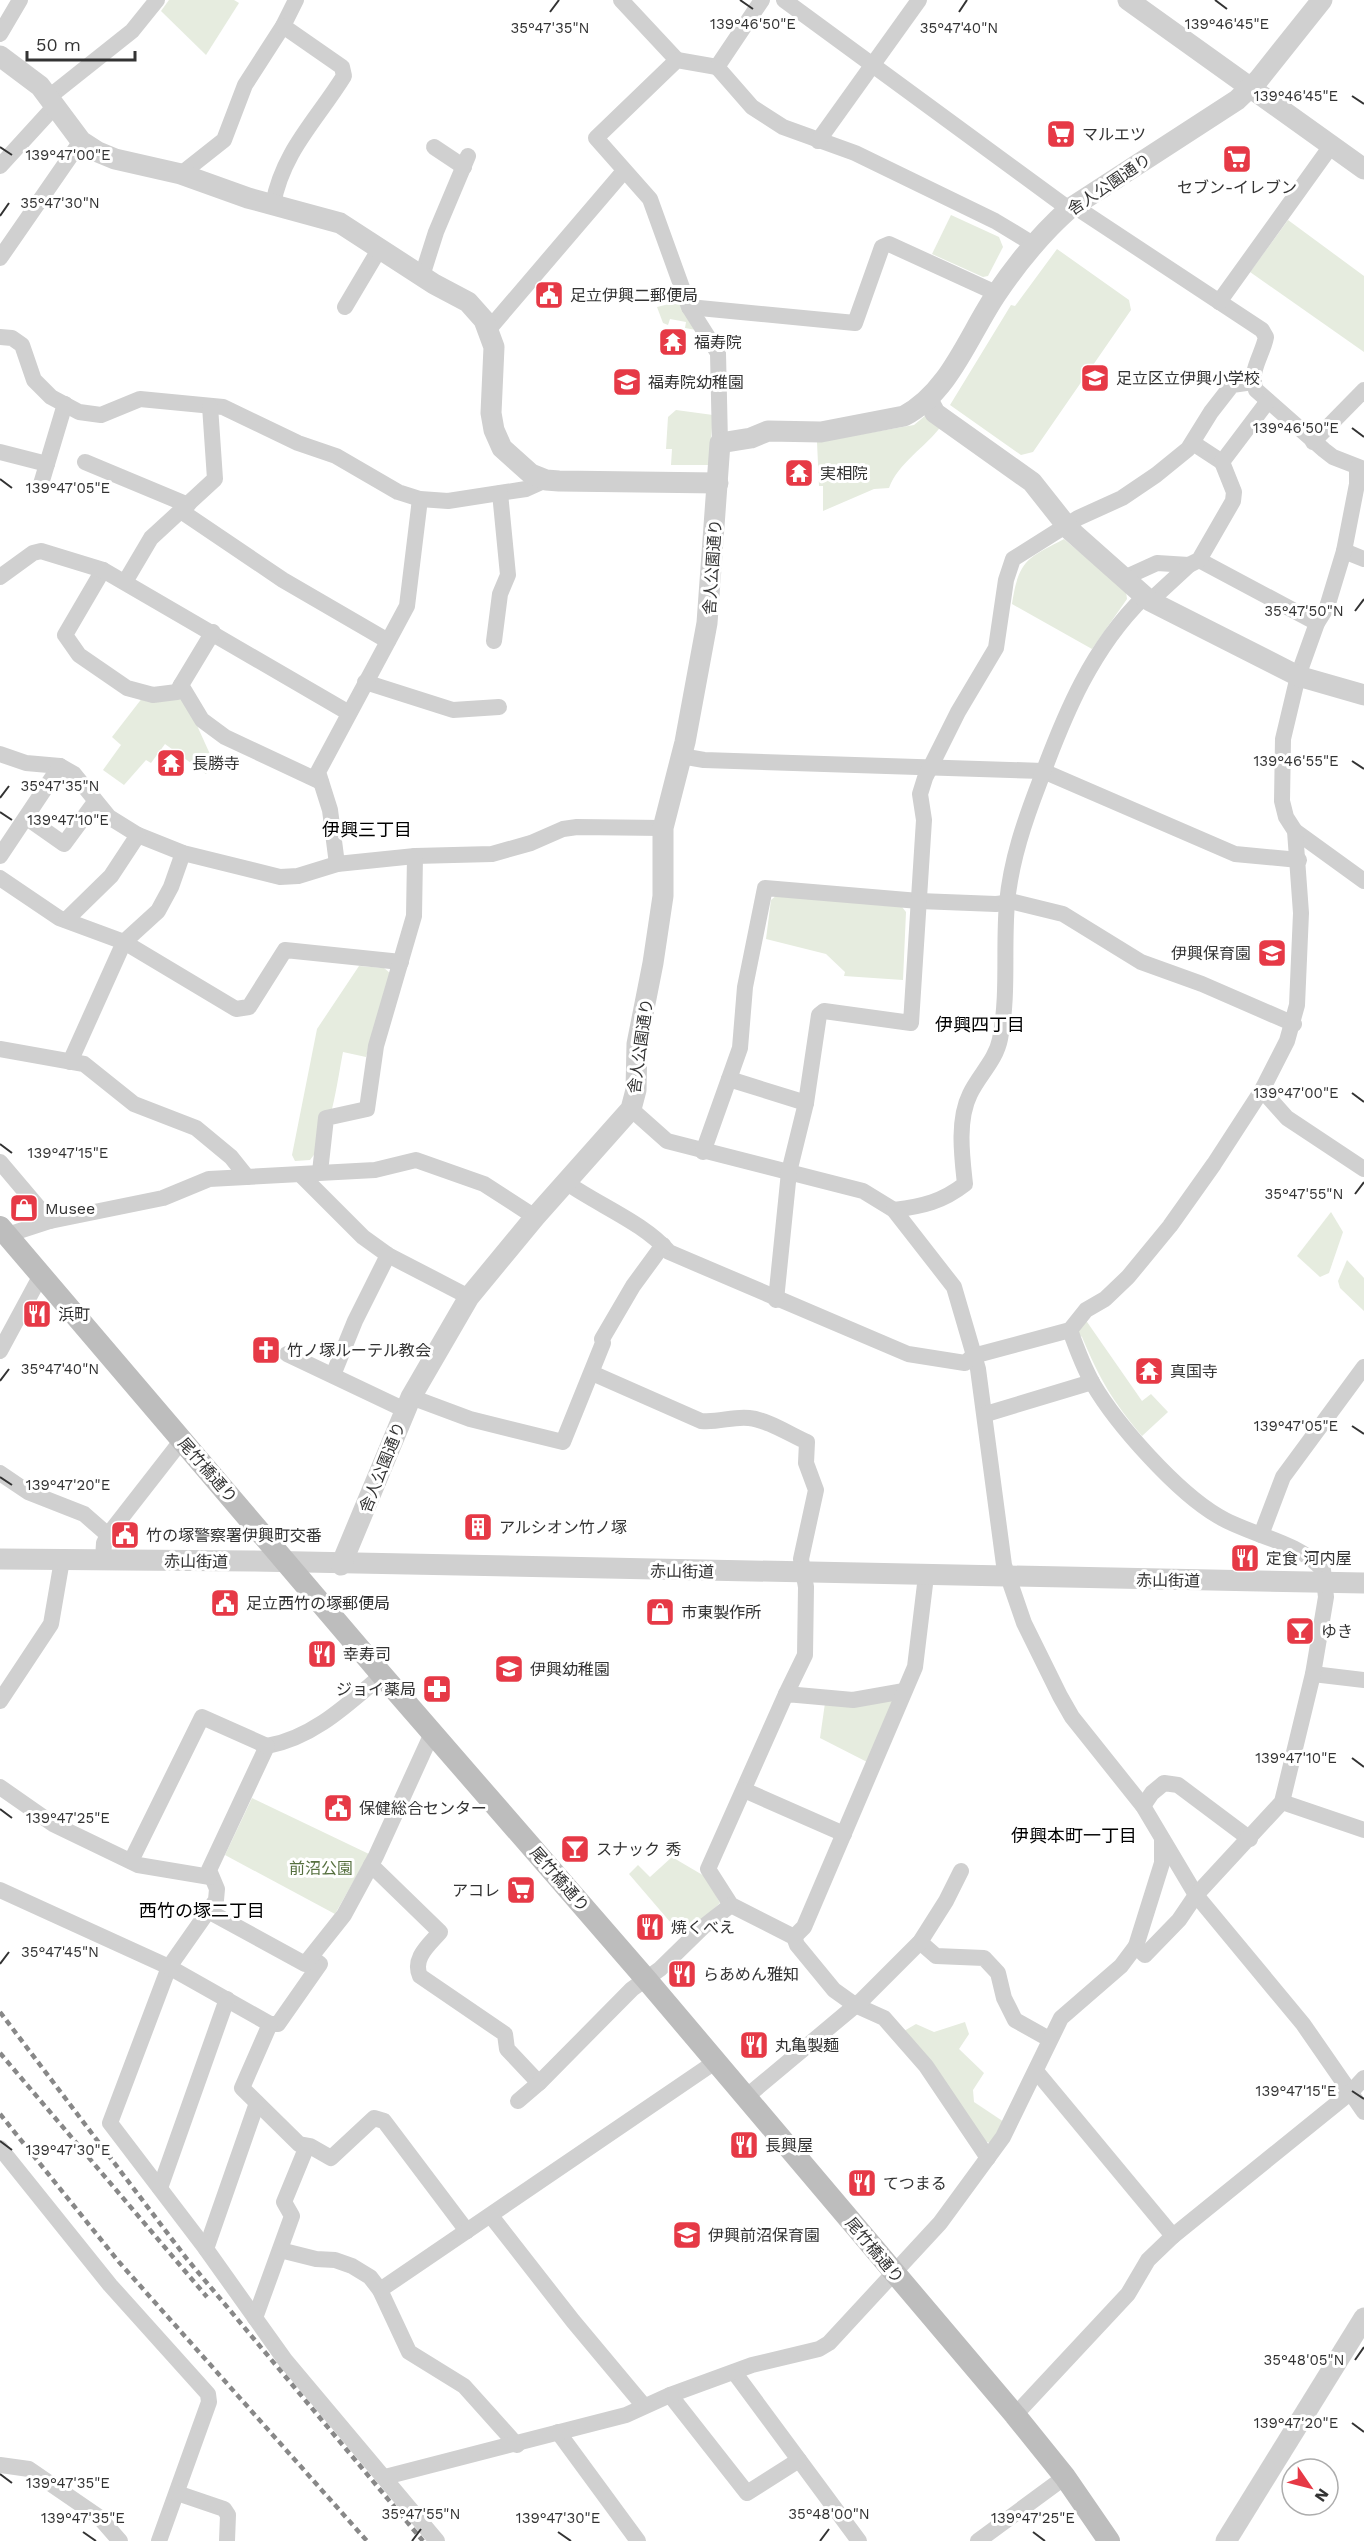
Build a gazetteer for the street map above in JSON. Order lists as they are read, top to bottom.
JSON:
{
  "streets": {
    "main road": ["尾竹橋通り"],
    "street": ["舎人公園通り", "赤山街道"]
  },
  "crossings": [
    ["舎人公園通り", "赤山街道"],
    ["尾竹橋通り", "赤山街道"]
  ],
  "districts": [
    "伊興三丁目",
    "伊興四丁目",
    "伊興本町一丁目",
    "西竹の塚二丁目"
  ],
  "parks": ["前沼公園"],
  "places": {
    "supermarket": ["マルエツ", "セブン-イレブン", "アコレ"],
    "public building": [
      "足立伊興二郵便局",
      "竹の塚警察署伊興町交番",
      "足立西竹の塚郵便局",
      "保健総合センター"
    ],
    "temple": [
      "福寿院",
      "実相院",
      "長勝寺",
      "真国寺"
    ],
    "school or university": [
      "足立区立伊興小学校",
      "福寿院幼稚園",
      "伊興保育園",
      "伊興幼稚園",
      "伊興前沼保育園"
    ],
    "shop": ["Musee", "市東製作所"],
    "restaurant": [
      "浜町",
      "定食 河内屋",
      "幸寿司",
      "焼くべえ",
      "らあめん雅知",
      "丸亀製麺",
      "長興屋",
      "てつまる"
    ],
    "church": ["竹ノ塚ルーテル教会"],
    "building": ["アルシオン竹ノ塚"],
    "bar": ["ゆき", "スナック 秀"],
    "pharmacy": ["ジョイ薬局"]
  },
  "scale_bar": "50 m",
  "north": "bottom right",
  "coordinates": [
    "139°46'45\"E",
    "139°46'50\"E",
    "35°47'35\"N",
    "35°47'40\"N",
    "139°47'00\"E",
    "35°47'30\"N",
    "139°47'05\"E",
    "35°47'50\"N",
    "139°46'55\"E",
    "139°47'10\"E",
    "139°47'15\"E",
    "35°47'55\"N",
    "139°47'20\"E",
    "139°47'25\"E",
    "35°47'45\"N",
    "139°47'30\"E",
    "35°48'05\"N",
    "139°47'35\"E",
    "35°48'00\"N"
  ]
}
